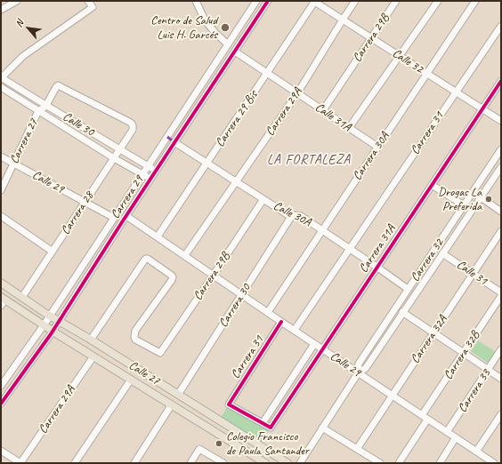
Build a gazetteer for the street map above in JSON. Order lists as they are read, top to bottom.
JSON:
{
  "streets": {
    "main road": ["Calle 27"],
    "street": [
      "Carrera 29B",
      "Calle 32",
      "Carrera 29A",
      "Calle 31A",
      "Carrera 29 Bis",
      "Calle 30",
      "Carrera 31",
      "Carrera 27",
      "Carrera 30A",
      "Calle 29",
      "Carrera 29",
      "Carrera 28",
      "Calle 30A",
      "Carrera 31A",
      "Carrera 32",
      "Calle 31",
      "Carrera 30",
      "Carrera 32A",
      "Carrera 32B",
      "Carrera 33"
    ]
  },
  "crossings": [
    ["Carrera 29B", "Calle 32"],
    ["Carrera 29B", "Calle 31A"],
    ["Carrera 29B", "Calle 29"],
    ["Carrera 29B", "Calle 30A"],
    ["Carrera 29B", "Calle 27"],
    ["Calle 32", "Carrera 29A"],
    ["Calle 32", "Carrera 29 Bis"],
    ["Calle 32", "Carrera 31"],
    ["Calle 32", "Carrera 30A"],
    ["Calle 32", "Carrera 31A"],
    ["Carrera 29A", "Calle 31A"],
    ["Carrera 29A", "Calle 29"],
    ["Carrera 29A", "Calle 30A"],
    ["Carrera 29A", "Calle 27"],
    ["Calle 31A", "Carrera 29 Bis"],
    ["Calle 31A", "Carrera 30A"],
    ["Calle 31A", "Carrera 29"],
    ["Carrera 29 Bis", "Calle 29"],
    ["Carrera 29 Bis", "Calle 30A"],
    ["Calle 30", "Carrera 27"],
    ["Calle 30", "Carrera 29"],
    ["Calle 30", "Carrera 28"],
    ["Carrera 31", "Calle 29"],
    ["Carrera 31", "Calle 30A"],
    ["Carrera 31", "Carrera 31A"],
    ["Carrera 27", "Calle 29"],
    ["Carrera 30A", "Calle 29"],
    ["Carrera 30A", "Calle 30A"],
    ["Calle 29", "Carrera 29"],
    ["Calle 29", "Carrera 28"],
    ["Calle 29", "Carrera 31A"],
    ["Calle 29", "Carrera 32"],
    ["Calle 29", "Carrera 30"],
    ["Calle 29", "Carrera 32A"],
    ["Calle 29", "Carrera 32B"],
    ["Calle 29", "Carrera 33"],
    ["Carrera 29", "Calle 30A"],
    ["Carrera 29", "Calle 27"],
    ["Carrera 28", "Calle 27"],
    ["Calle 30A", "Carrera 31A"],
    ["Calle 30A", "Carrera 32"],
    ["Calle 30A", "Carrera 30"],
    ["Carrera 32", "Calle 31"],
    ["Calle 31", "Carrera 32A"],
    ["Carrera 30", "Calle 27"]
  ],
  "districts": ["LA FORTALEZA"],
  "places": ["Centro de Salud Luis H. Garcés", "Drogas La Preferida", "Colegio Francisco de Paula Santander"],
  "north": "top left"
}
